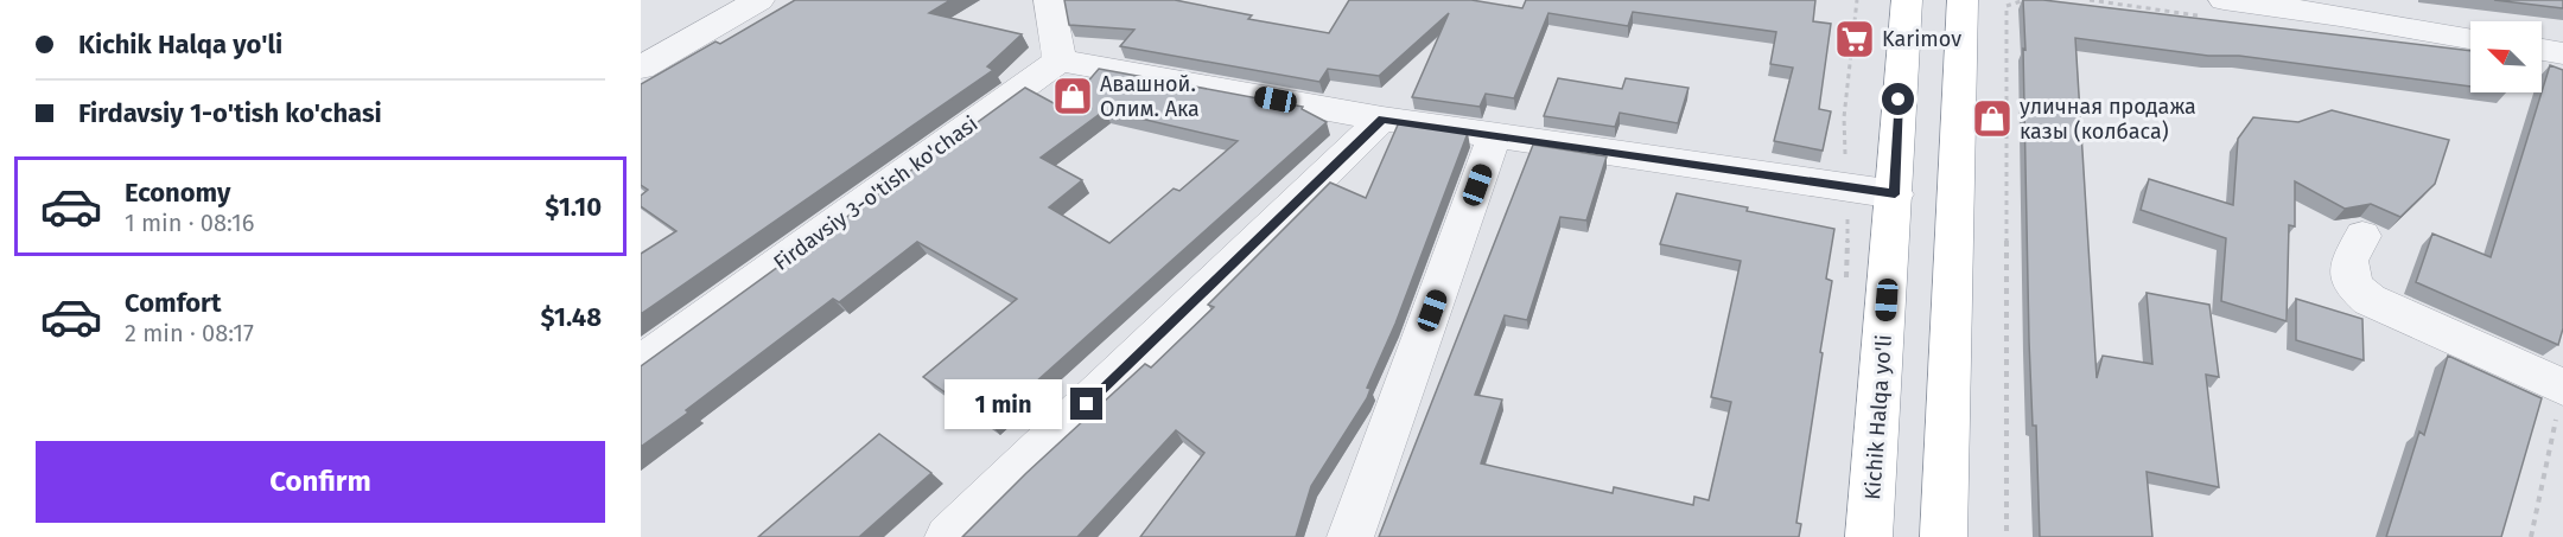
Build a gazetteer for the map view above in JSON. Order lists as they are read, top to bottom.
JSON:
{
  "streets": {
    "highway": ["Kichik Halqa yo'li"],
    "street": ["Firdavsiy 3-o'tish ko'chasi"]
  },
  "places": {
    "supermarket": ["Karimov"],
    "shop": ["Авашной. Олим. Ака", "уличная продажа казы (колбаса)"]
  },
  "north": "top left",
  "page": {
    "banner": ["Kichik Halqa yo'li", "Firdavsiy 1-o'tish ko'chasi"],
    "list": [
      {
        "name": "Economy",
        "note": "1 min · 08:16",
        "value": "$1.10"
      },
      {
        "name": "Comfort",
        "note": "2 min · 08:17",
        "value": "$1.48"
      }
    ],
    "bubble": "1 min",
    "buttons": "Confirm"
  }
}
